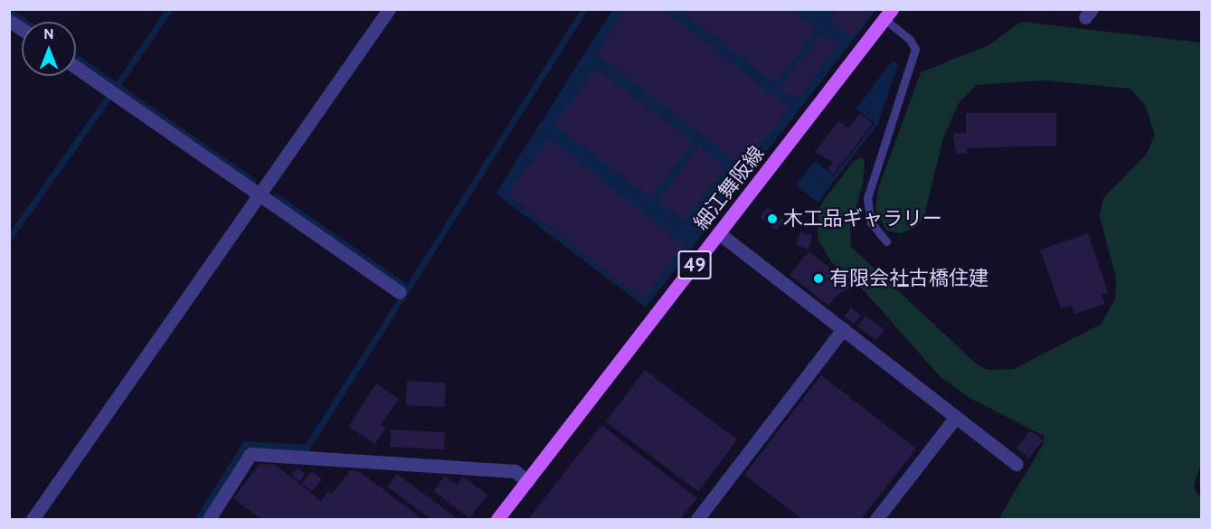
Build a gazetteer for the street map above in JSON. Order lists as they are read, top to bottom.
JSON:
{
  "streets": {
    "main road": ["細江舞阪線", "49"]
  },
  "places": ["木工品ギャラリー", "有限会社古橋住建"],
  "north": "top"
}
